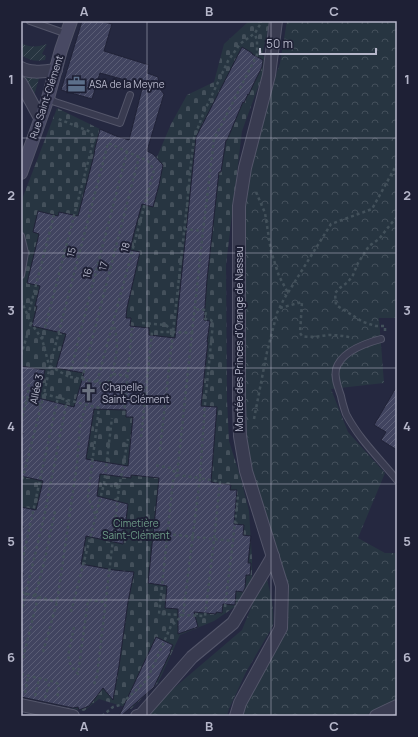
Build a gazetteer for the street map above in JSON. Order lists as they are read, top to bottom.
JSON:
{
  "streets": {
    "main road": ["Rue Saint-Clément"],
    "street": ["Montée des Princes d'Orange de Nassau"],
    "path": [
      "18",
      "15",
      "17",
      "16",
      "Allée 3"
    ]
  },
  "crossings": [
    ["18", "15"],
    ["18", "17"],
    ["18", "16"],
    ["15", "Allée 3"]
  ],
  "parks": ["Cimetière Saint-Clément"],
  "places": {
    "office": ["ASA de la Meyne"],
    "church": ["Chapelle Saint-Clément"]
  },
  "scale_bar": "50 m",
  "grid": {
    "columns": ["A", "B", "C"],
    "rows": [
      "1",
      "2",
      "3",
      "4",
      "5",
      "6"
    ]
  }
}
